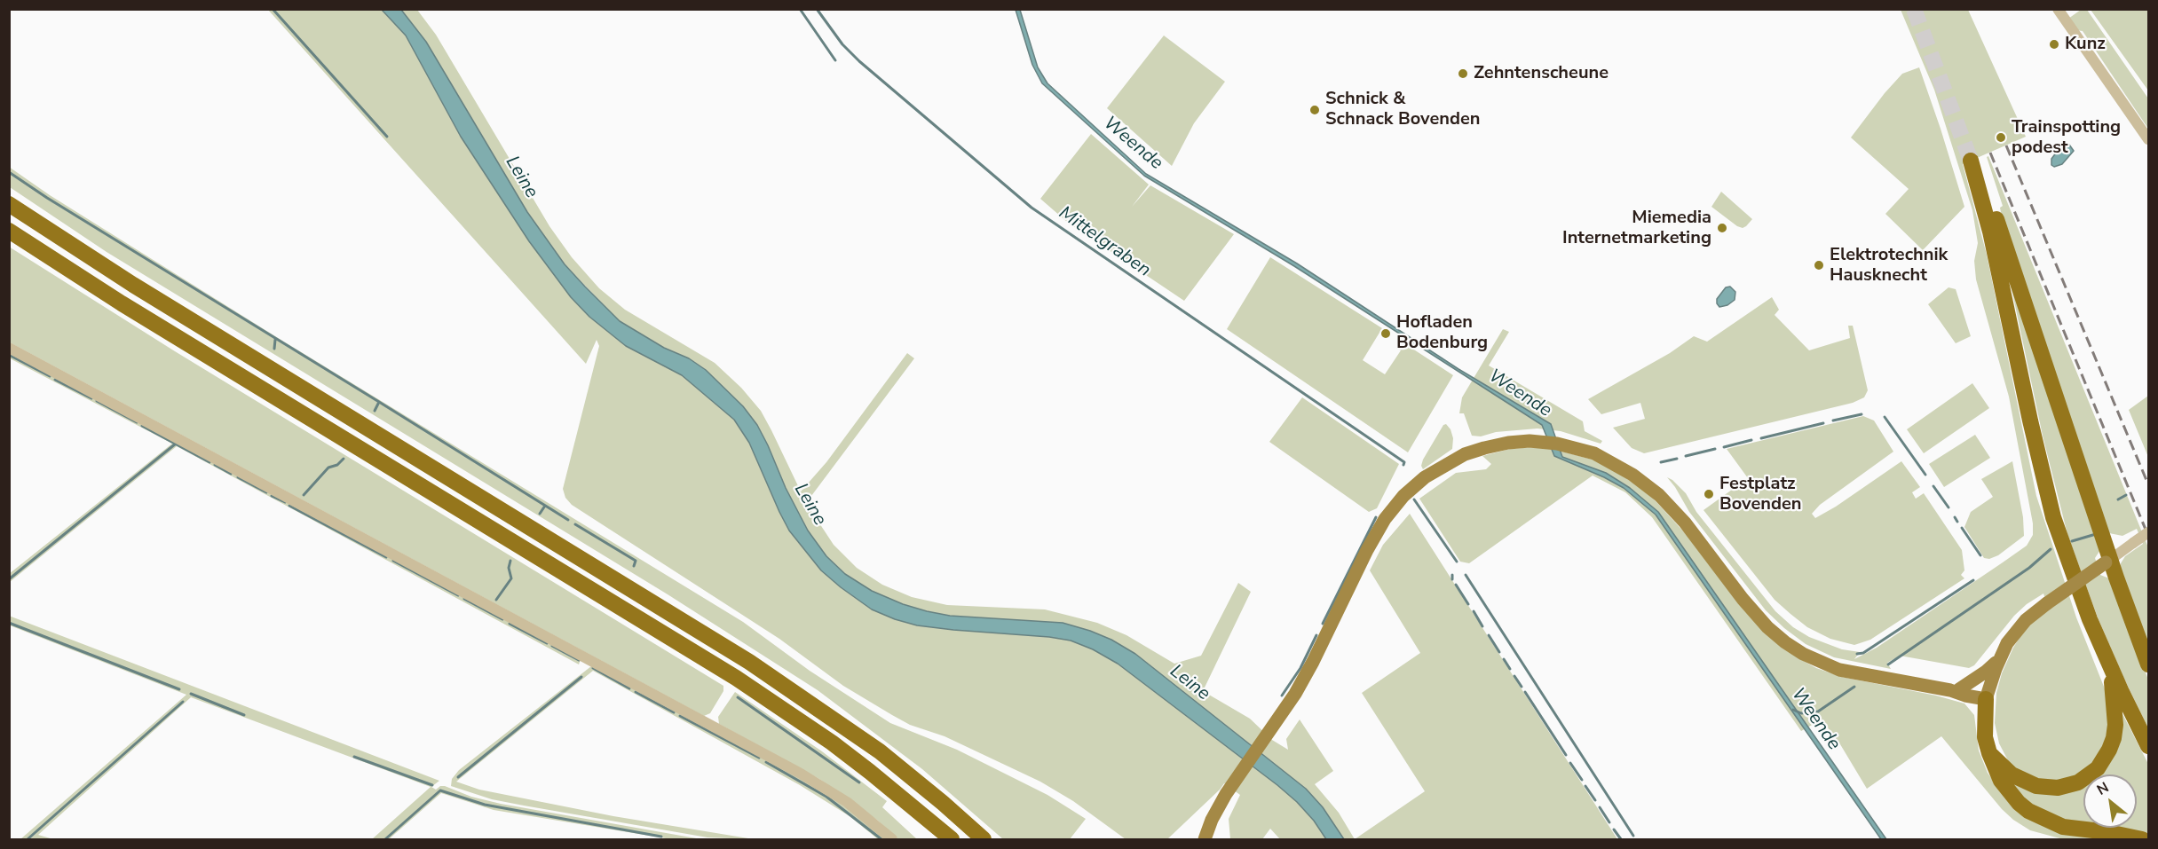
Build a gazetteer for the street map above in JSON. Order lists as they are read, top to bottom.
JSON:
{
  "water": ["Weende", "Leine", "Mittelgraben"],
  "places": [
    "Kunz",
    "Zehntenscheune",
    "Schnick & Schnack Bovenden",
    "Trainspotting podest",
    "Miemedia Internetmarketing",
    "Elektrotechnik Hausknecht",
    "Hofladen Bodenburg",
    "Festplatz Bovenden"
  ],
  "north": "top left"
}
